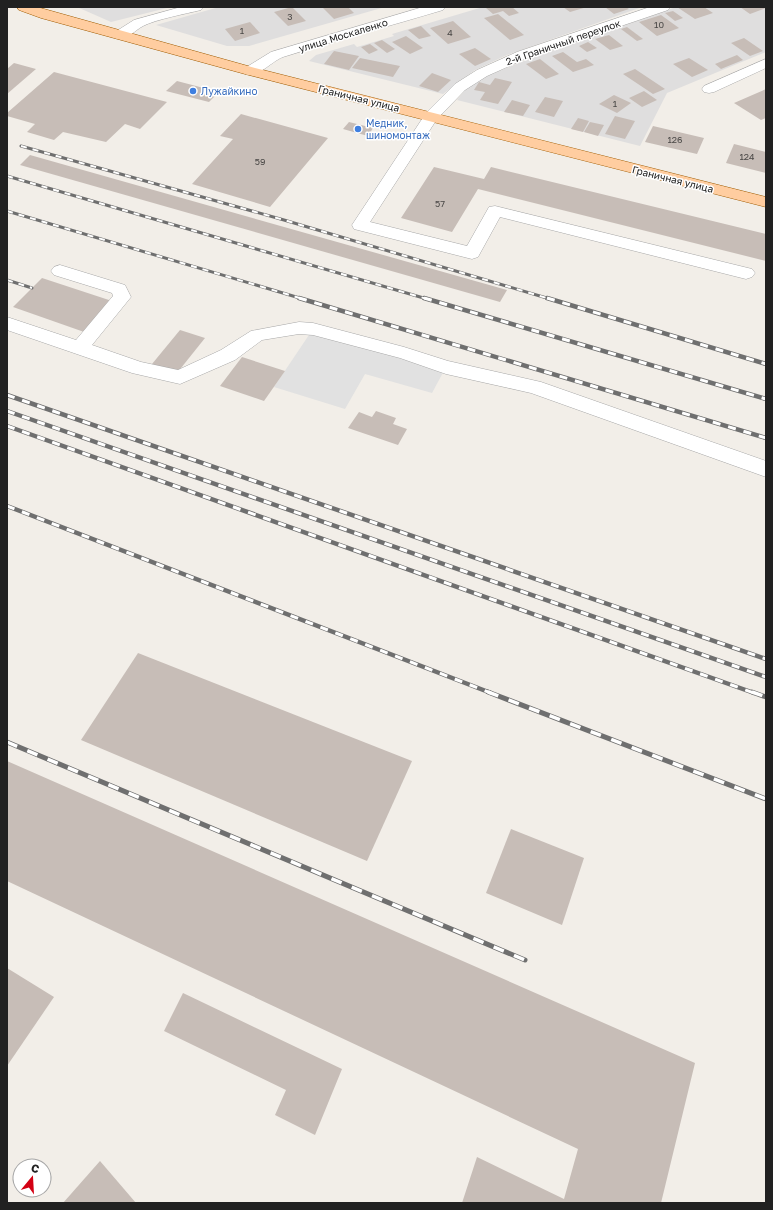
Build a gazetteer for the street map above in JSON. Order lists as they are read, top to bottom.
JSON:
{
  "streets": {
    "main road": ["Граничная улица"],
    "street": ["улица Москаленко", "2-й Граничный переулок"]
  },
  "crossings": [
    ["улица Москаленко", "Граничная улица"],
    ["2-й Граничный переулок", "Граничная улица"]
  ],
  "places": ["Лужайкино", "Медник, шиномонтаж"],
  "house_numbers": [
    "3",
    "10",
    "1",
    "4",
    "1",
    "126",
    "124",
    "59",
    "57"
  ],
  "north": "top"
}
